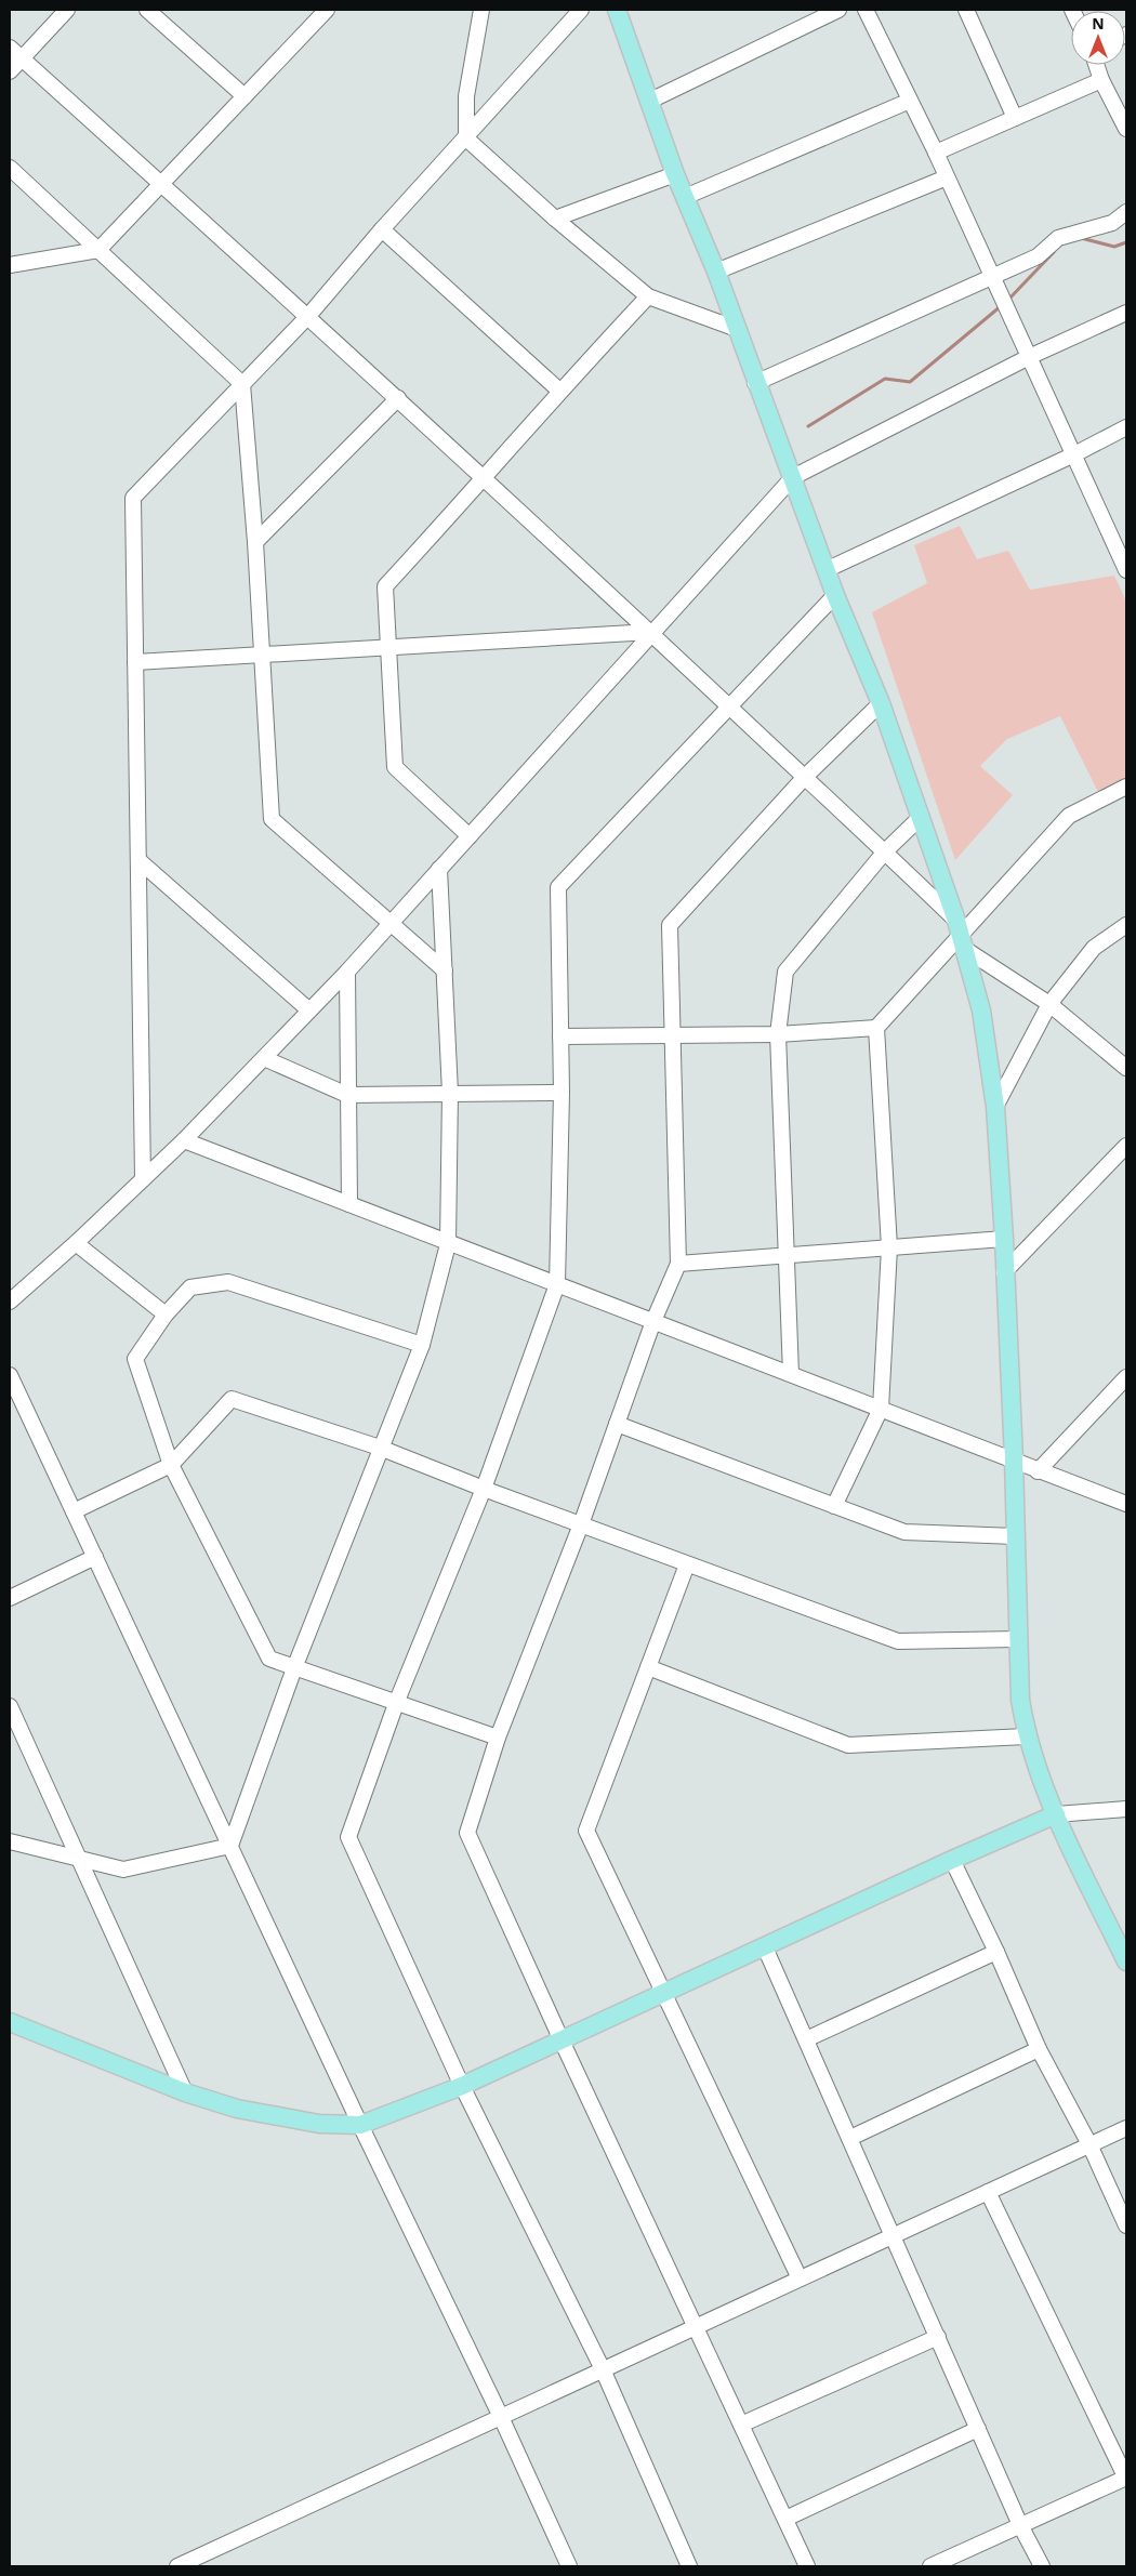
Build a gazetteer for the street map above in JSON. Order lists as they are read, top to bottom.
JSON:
{
  "north": "top"
}
